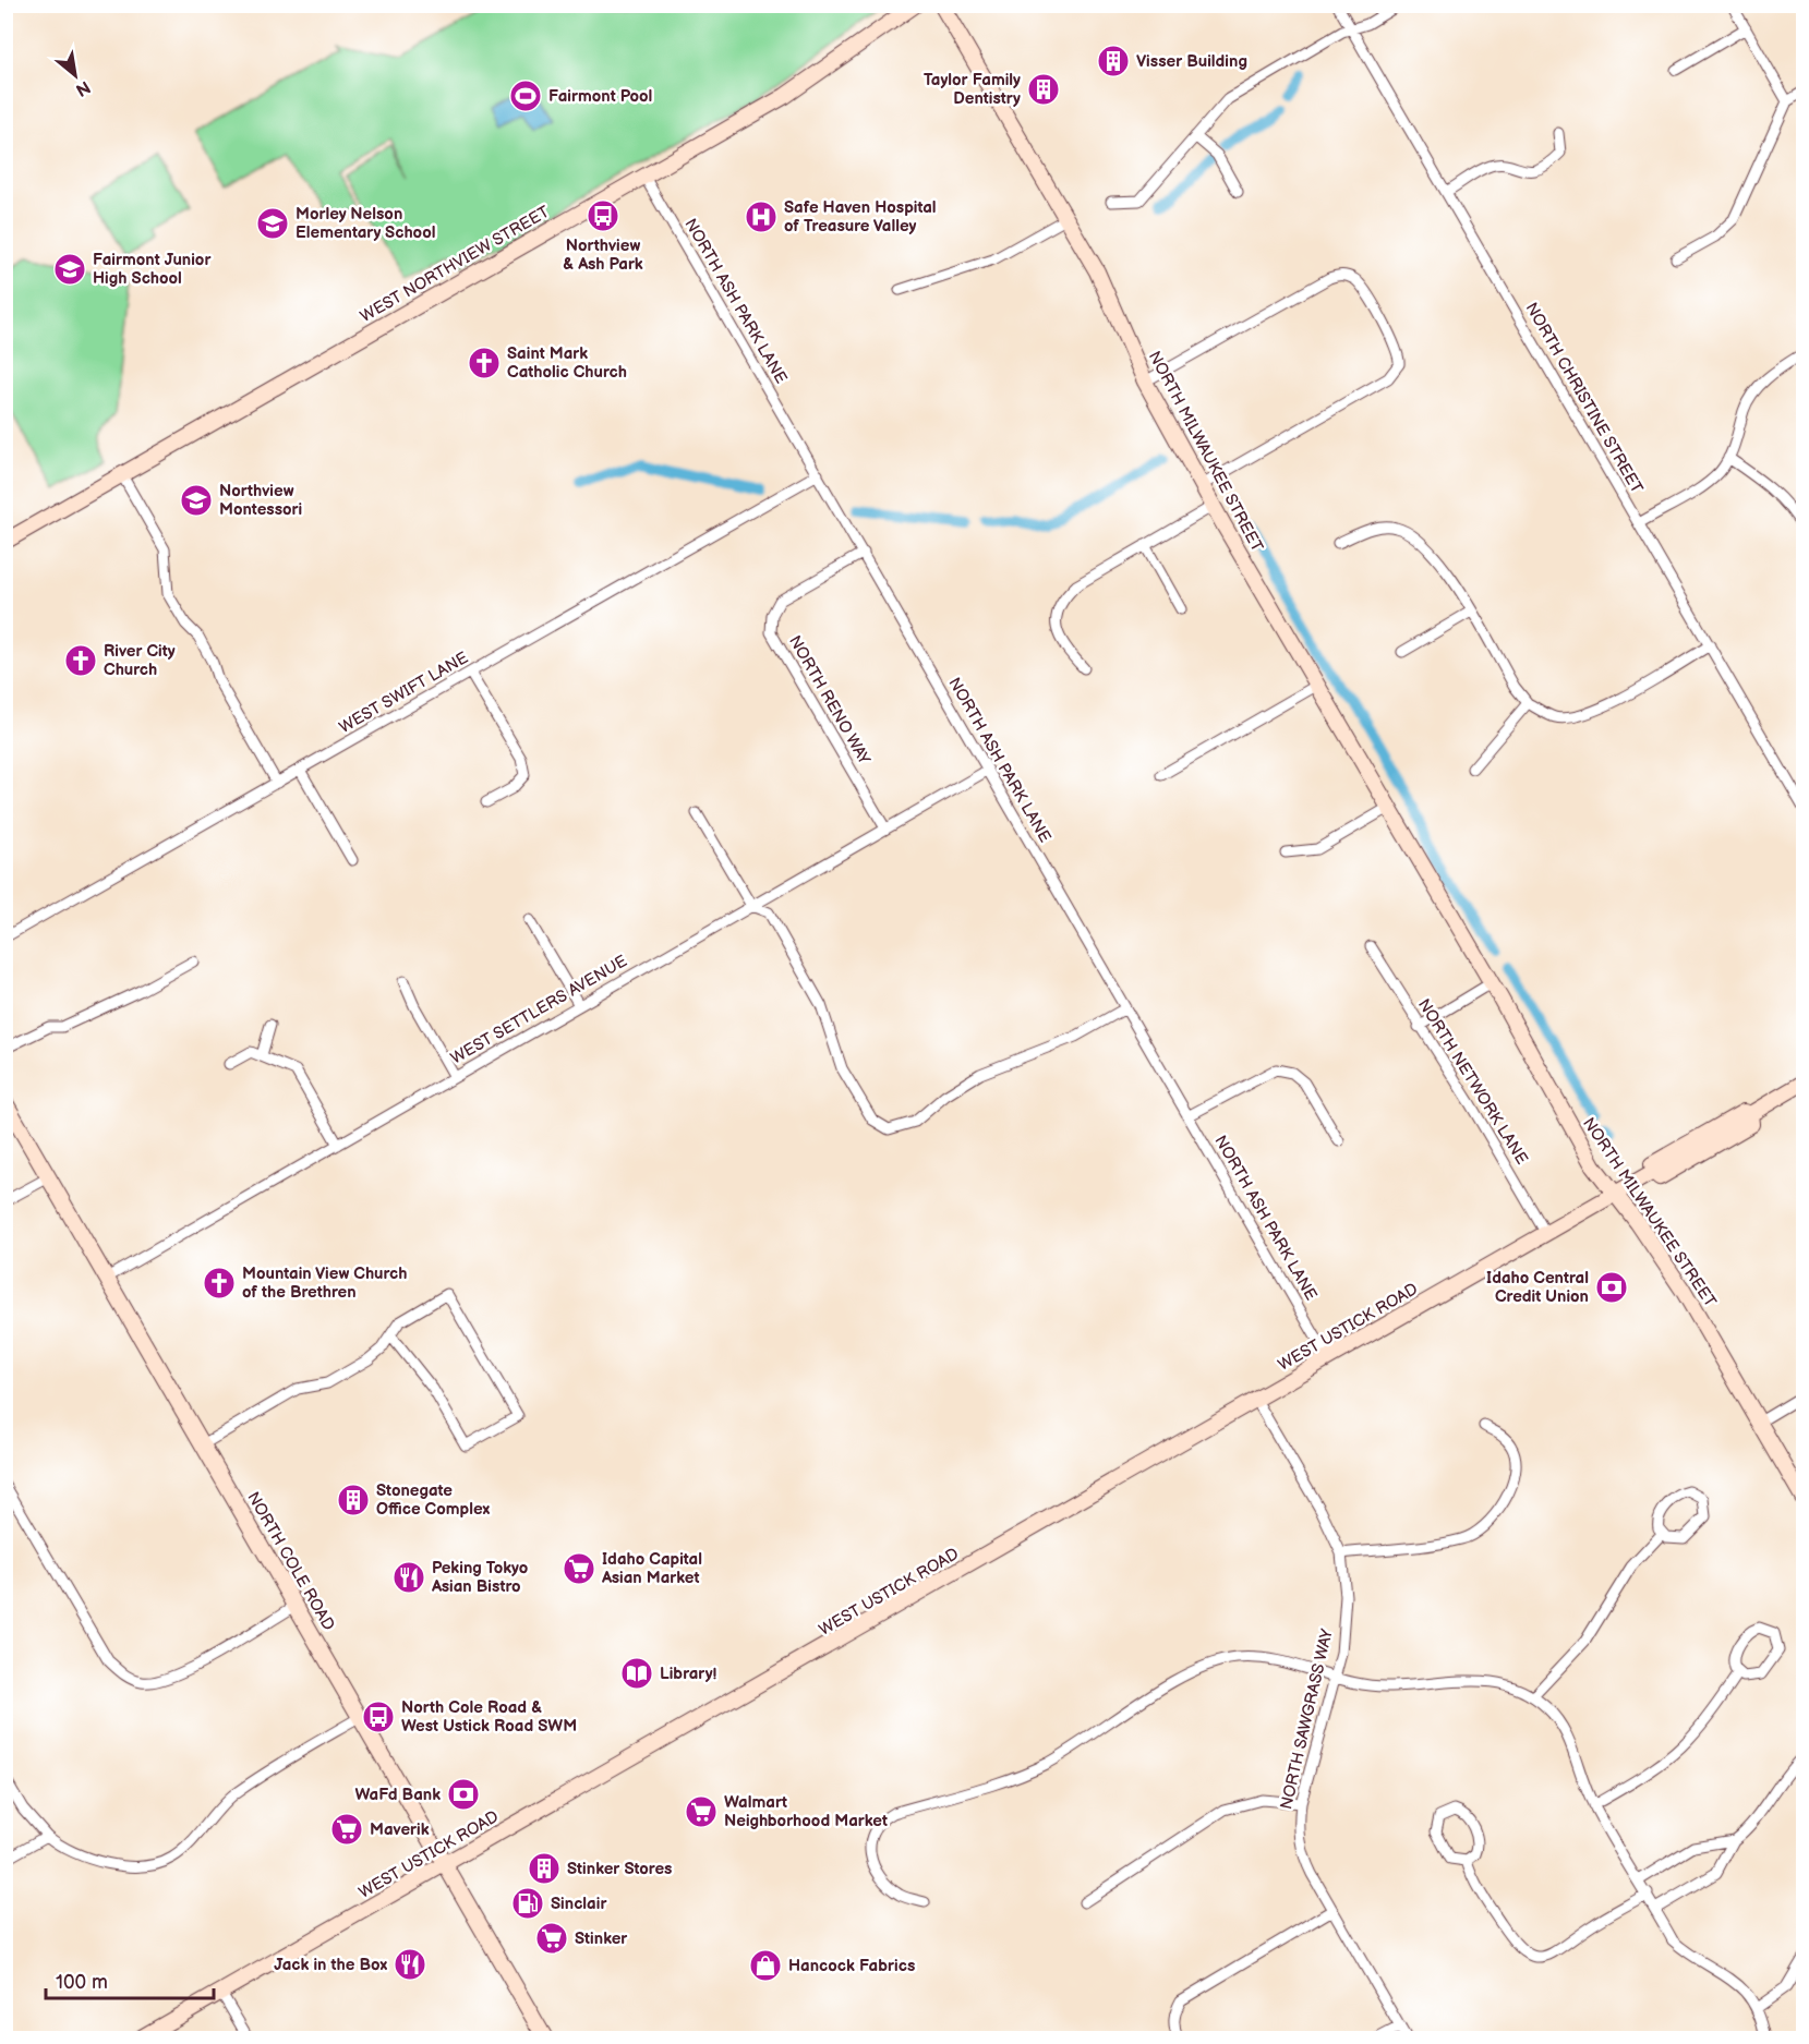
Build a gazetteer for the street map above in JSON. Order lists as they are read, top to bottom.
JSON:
{
  "streets": {
    "main road": [
      "WEST NORTHVIEW STREET",
      "NORTH MILWAUKEE STREET",
      "WEST USTICK ROAD",
      "NORTH COLE ROAD"
    ],
    "street": [
      "NORTH ASH PARK LANE",
      "NORTH CHRISTINE STREET",
      "WEST SWIFT LANE",
      "NORTH RENO WAY",
      "WEST SETTLERS AVENUE",
      "NORTH NETWORK LANE",
      "NORTH SAWGRASS WAY"
    ]
  },
  "crossings": [
    ["WEST NORTHVIEW STREET", "NORTH ASH PARK LANE"],
    ["NORTH ASH PARK LANE", "WEST SWIFT LANE"],
    ["NORTH ASH PARK LANE", "NORTH RENO WAY"],
    ["NORTH ASH PARK LANE", "WEST SETTLERS AVENUE"],
    ["NORTH ASH PARK LANE", "WEST USTICK ROAD"],
    ["NORTH MILWAUKEE STREET", "WEST USTICK ROAD"],
    ["NORTH RENO WAY", "WEST SETTLERS AVENUE"],
    ["WEST SETTLERS AVENUE", "NORTH COLE ROAD"],
    ["NORTH NETWORK LANE", "WEST USTICK ROAD"],
    ["WEST USTICK ROAD", "NORTH COLE ROAD"],
    ["WEST USTICK ROAD", "NORTH SAWGRASS WAY"]
  ],
  "places": {
    "building": [
      "Visser Building",
      "Taylor Family Dentistry",
      "Stonegate Office Complex",
      "Stinker Stores"
    ],
    "sports": ["Fairmont Pool"],
    "bus stop": ["Northview & Ash Park", "North Cole Road & West Ustick Road SWM"],
    "hospital": ["Safe Haven Hospital of Treasure Valley"],
    "school or university": ["Morley Nelson Elementary School", "Fairmont Junior High School", "Northview Montessori"],
    "church": ["Saint Mark Catholic Church", "River City Church", "Mountain View Church of the Brethren"],
    "bank": ["Idaho Central Credit Union", "WaFd Bank"],
    "supermarket": [
      "Idaho Capital Asian Market",
      "Walmart Neighborhood Market",
      "Maverik",
      "Stinker"
    ],
    "restaurant": ["Peking Tokyo Asian Bistro", "Jack in the Box"],
    "library": ["Library!"],
    "fuel station": ["Sinclair"],
    "shop": ["Hancock Fabrics"]
  },
  "scale_bar": "100 m",
  "north": "bottom right"
}
